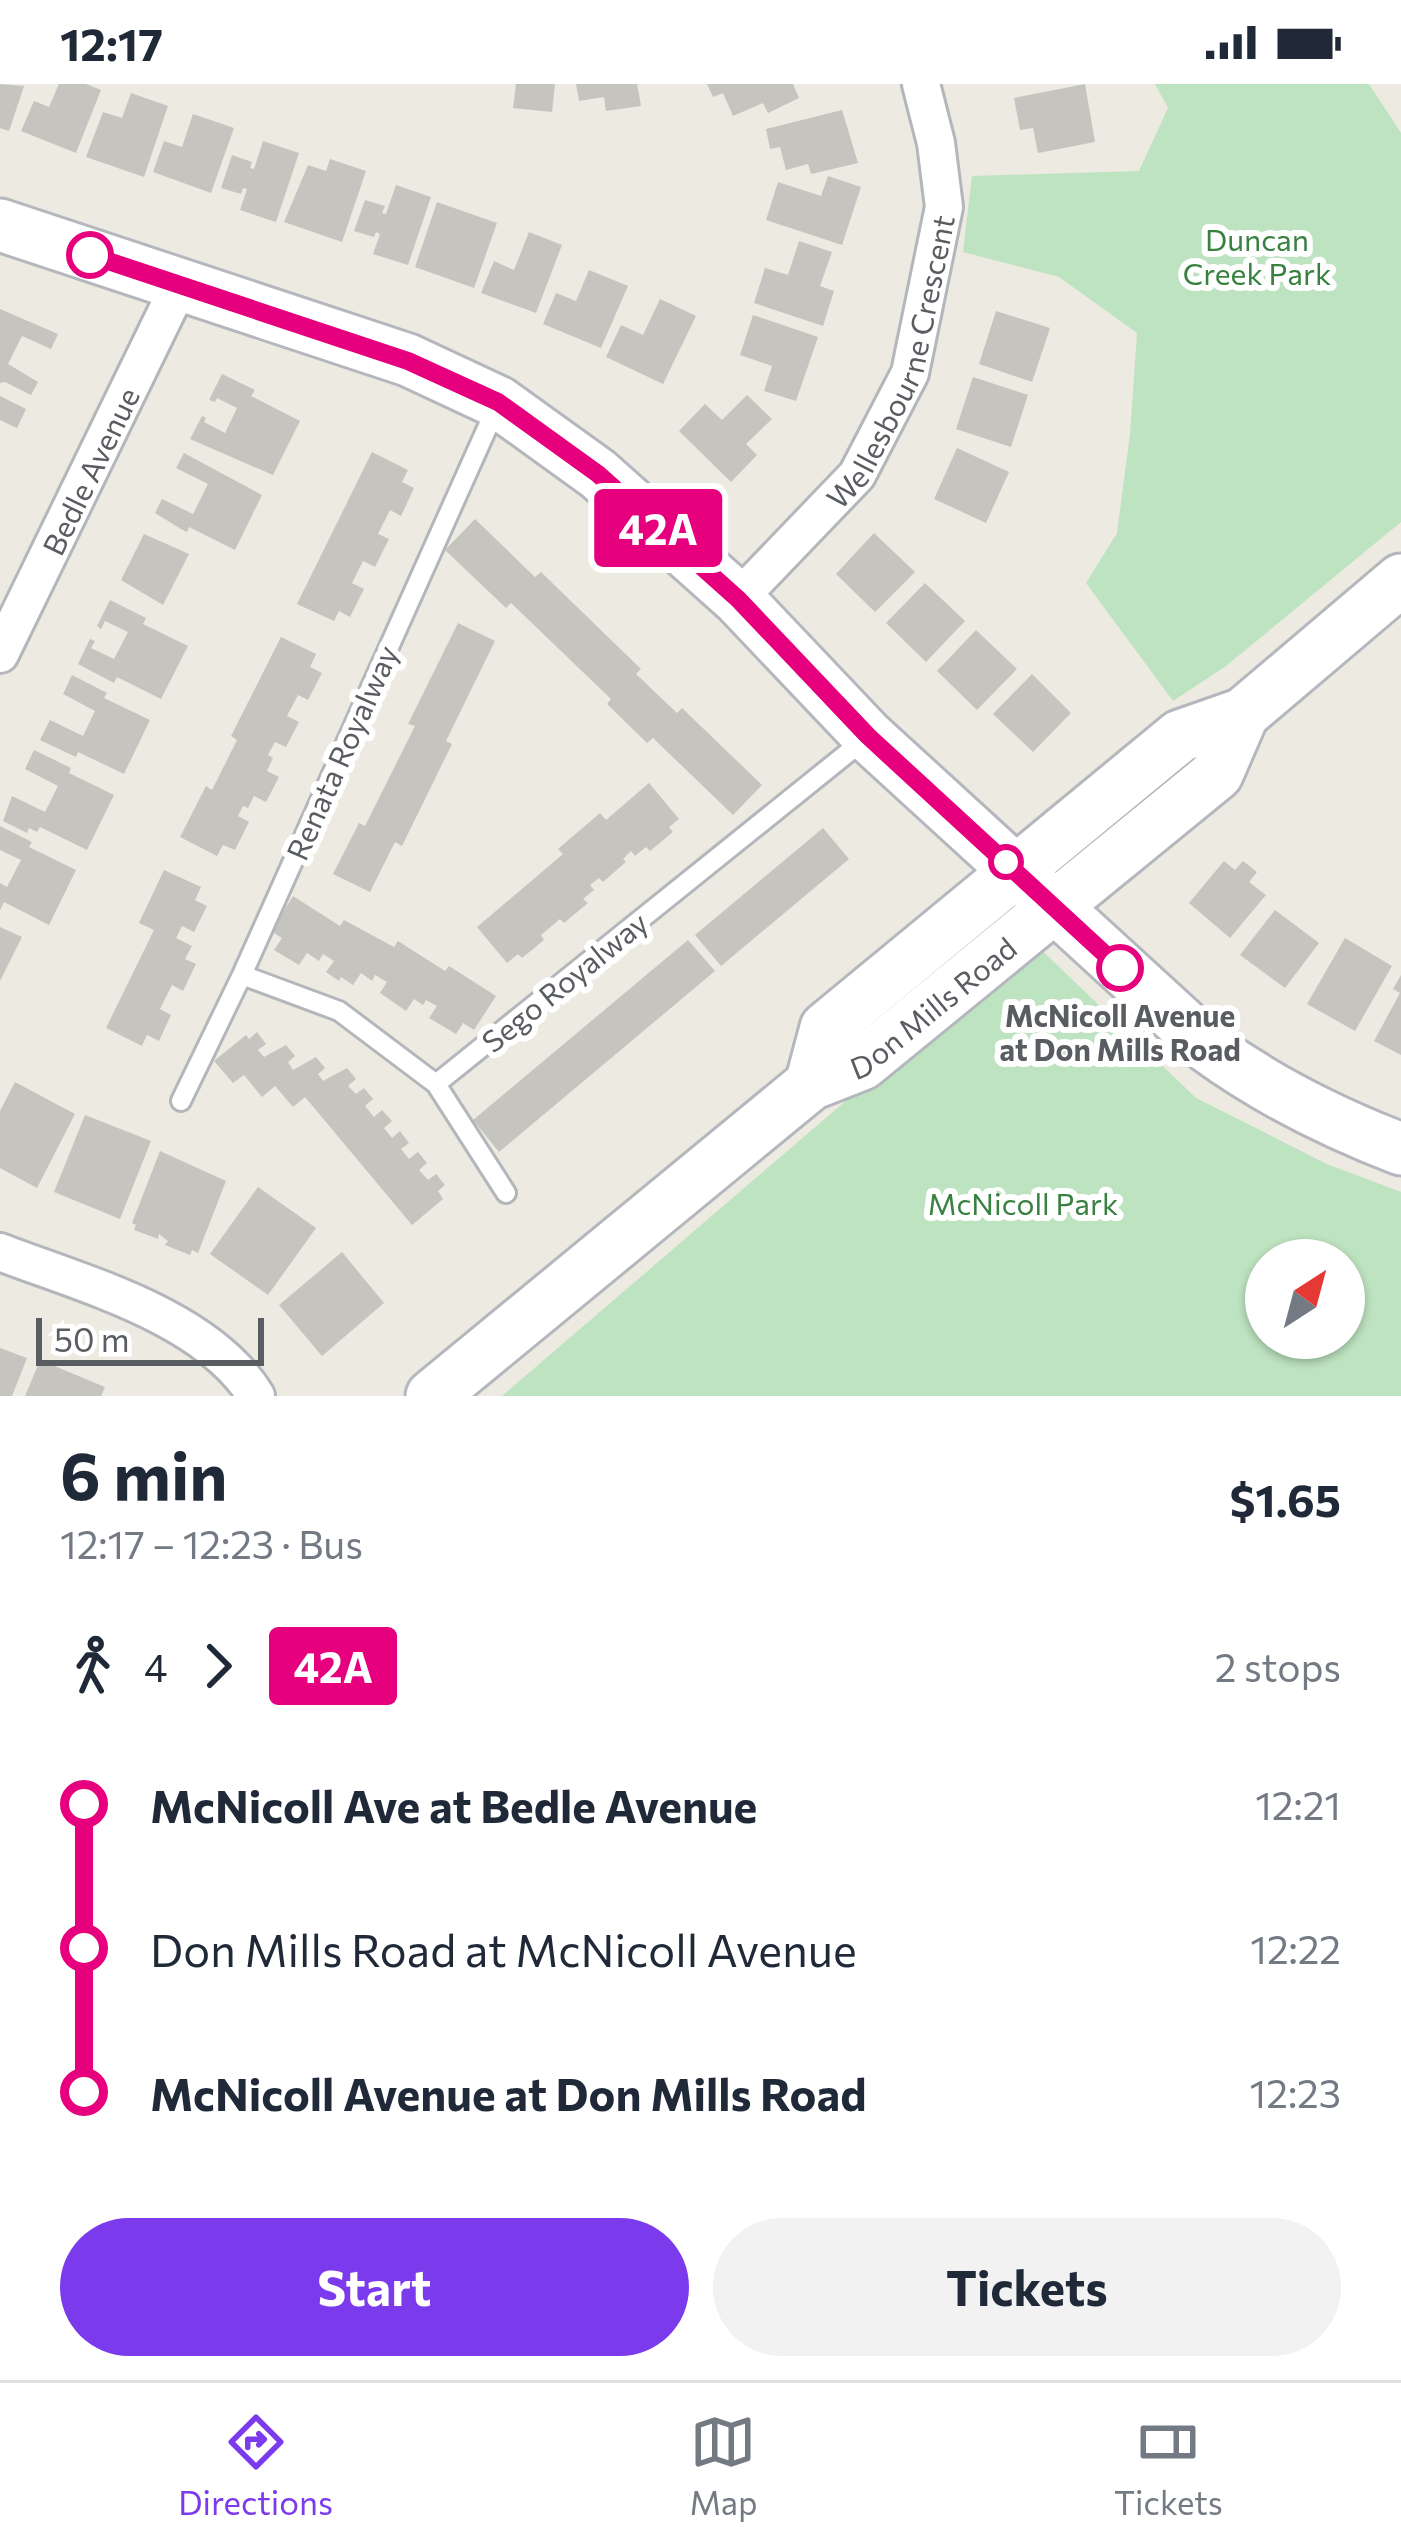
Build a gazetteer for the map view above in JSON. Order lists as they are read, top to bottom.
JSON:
{
  "streets": {
    "street": ["Wellesbourne Crescent", "Bedle Avenue", "Don Mills Road"],
    "lane": ["Renata Royalway", "Sego Royalway"]
  },
  "parks": ["Duncan Creek Park", "McNicoll Park"],
  "places": ["McNicoll Avenue at Don Mills Road"],
  "lines": ["bus line 42A"],
  "scale_bar": "50 m",
  "north": "top right",
  "page": {
    "status": "12:17",
    "on_map": "42A",
    "scale": "50 m",
    "heading": ["6 min", "12:17 – 12:23 · Bus", "$1.65"],
    "legs": ["4", "42A", "2 stops"],
    "list": [
      {
        "name": "McNicoll Ave at Bedle Avenue",
        "value": "12:21"
      },
      {
        "name": "Don Mills Road at McNicoll Avenue",
        "value": "12:22"
      },
      {
        "name": "McNicoll Avenue at Don Mills Road",
        "value": "12:23"
      }
    ],
    "buttons": ["Start", "Tickets"],
    "tabs": ["Directions", "Map", "Tickets"]
  }
}
